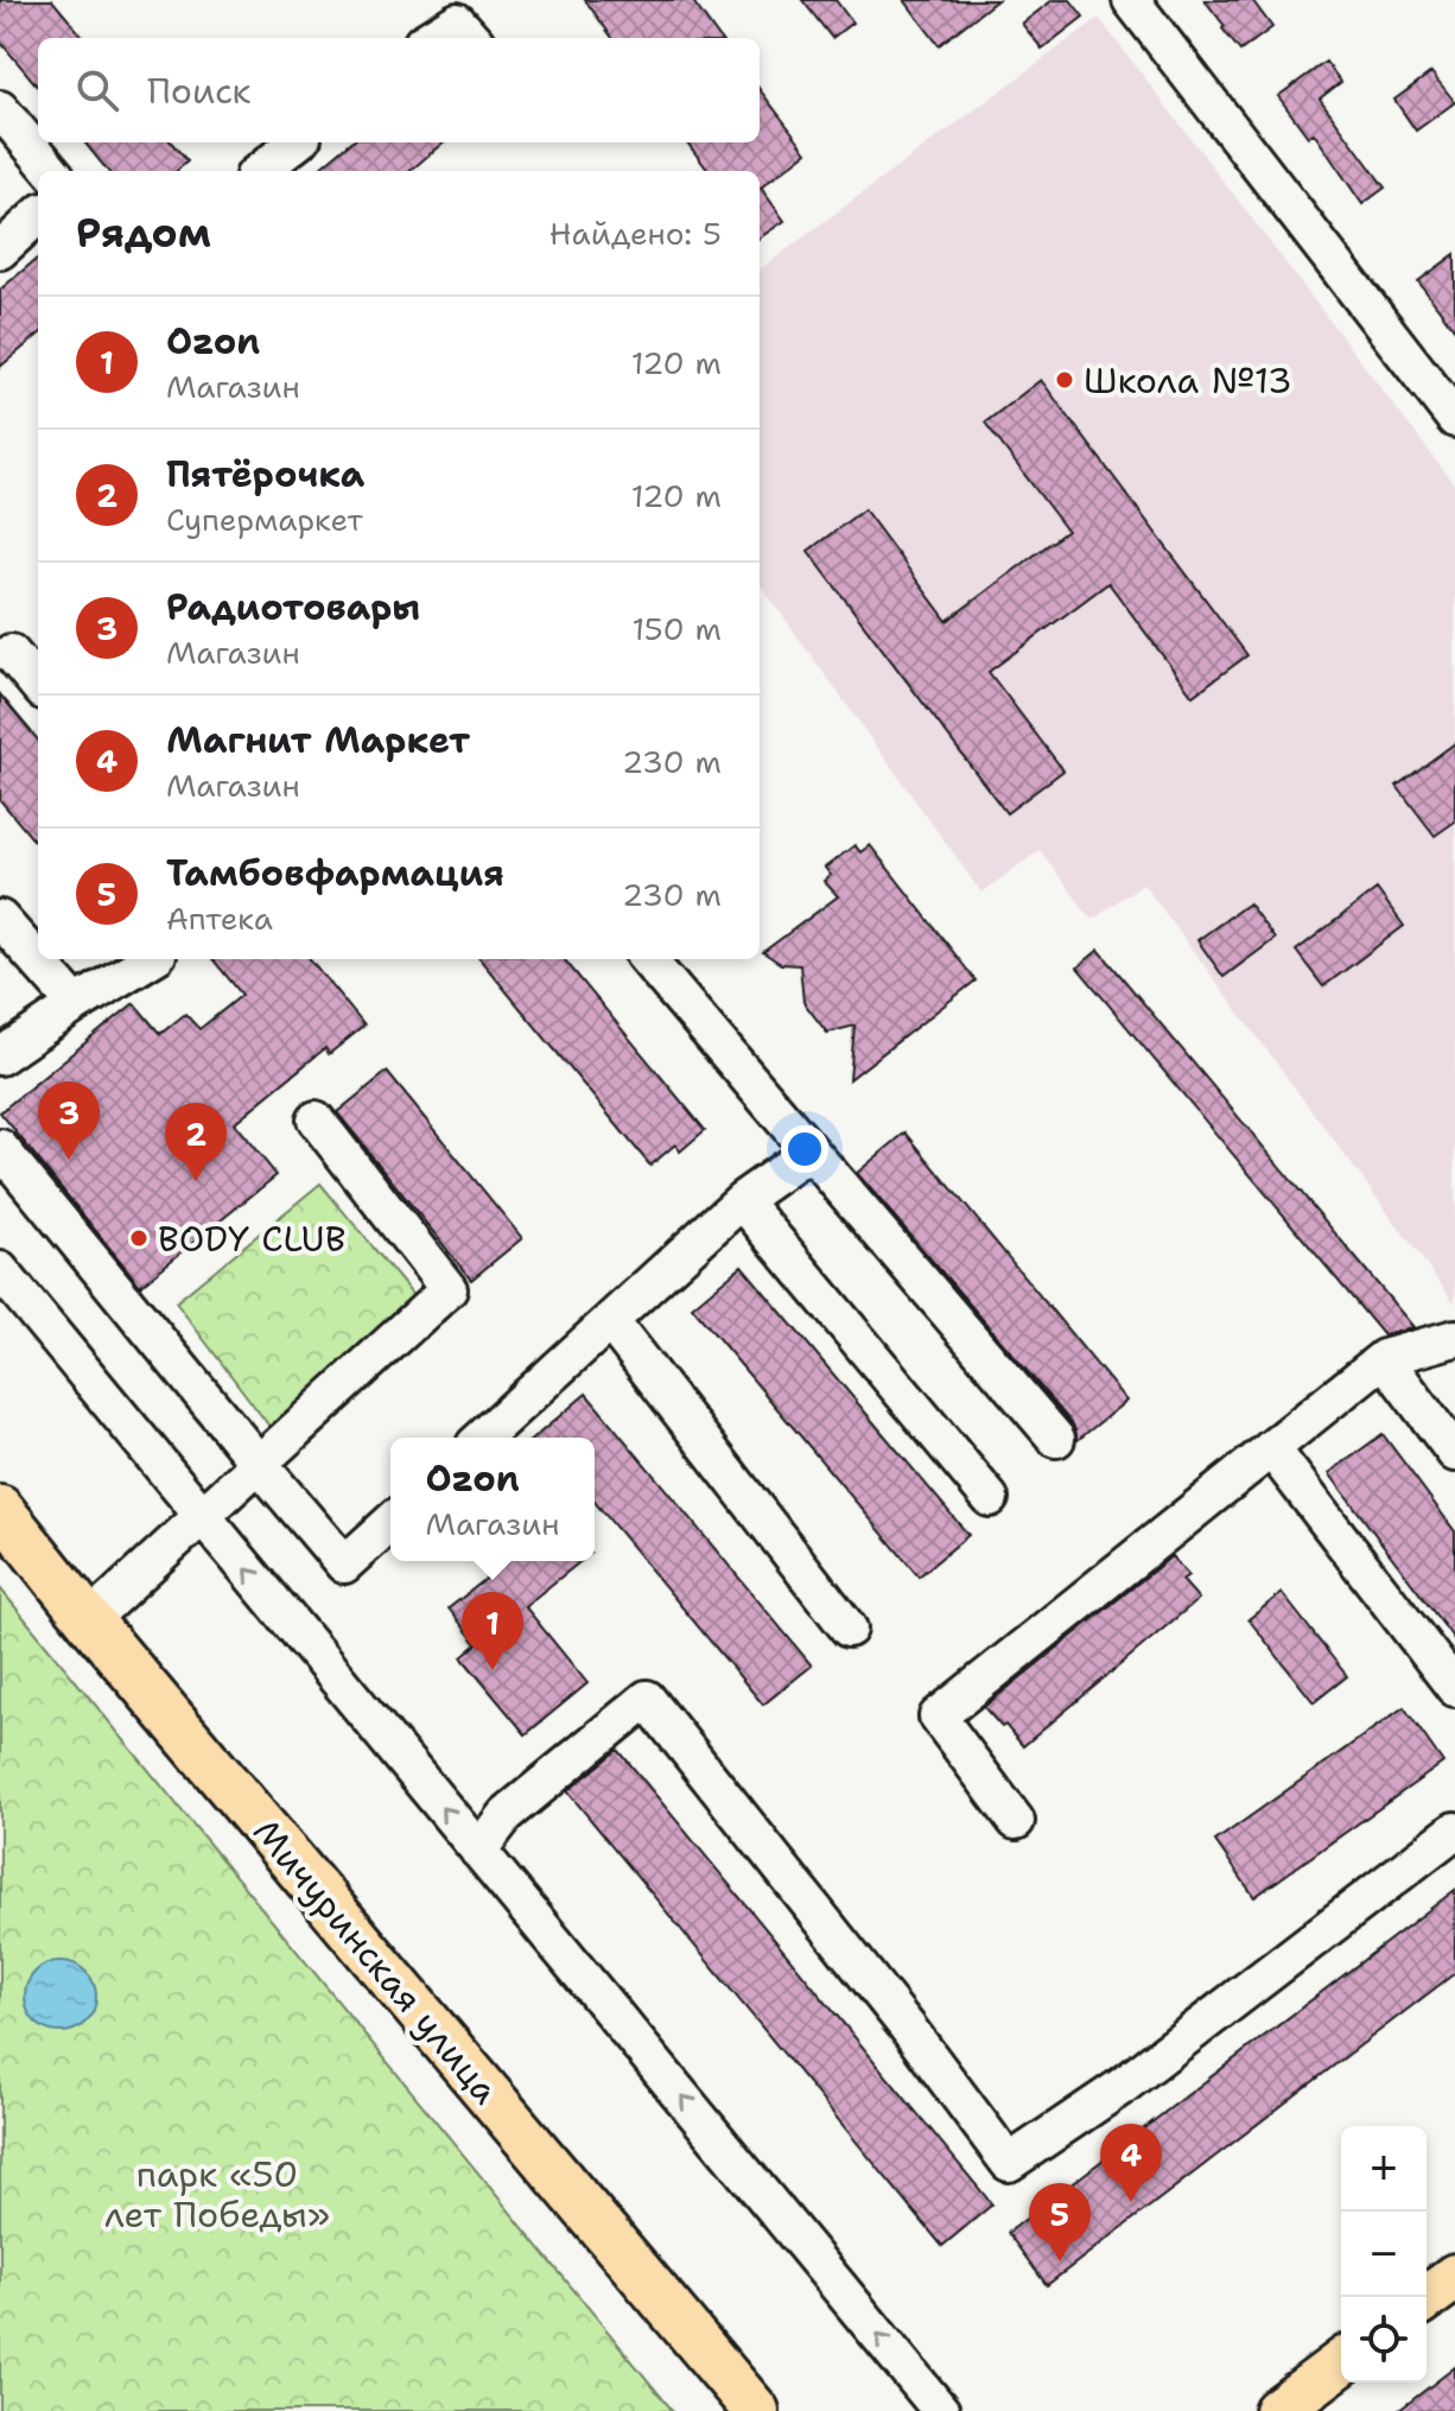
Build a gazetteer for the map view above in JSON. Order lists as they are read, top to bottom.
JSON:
{
  "streets": {
    "main road": ["Мичуринская улица"]
  },
  "parks": ["парк «50 лет Победы»"],
  "places": ["Школа №13", "BODY CLUB"],
  "page": {
    "search": "Поиск",
    "heading": ["Рядом", "Найдено: 5"],
    "list": [
      {
        "mark": "1",
        "name": "Ozon",
        "note": "Магазин",
        "value": "120 m"
      },
      {
        "mark": "2",
        "name": "Пятёрочка",
        "note": "Супермаркет",
        "value": "120 m"
      },
      {
        "mark": "3",
        "name": "Радиотовары",
        "note": "Магазин",
        "value": "150 m"
      },
      {
        "mark": "4",
        "name": "Магнит Маркет",
        "note": "Магазин",
        "value": "230 m"
      },
      {
        "mark": "5",
        "name": "Тамбовфармация",
        "note": "Аптека",
        "value": "230 m"
      }
    ],
    "pins": [
      "3",
      "2",
      "1",
      "4",
      "5"
    ],
    "popup": ["Ozon", "Магазин"],
    "map_buttons": ["+", "−"]
  }
}
